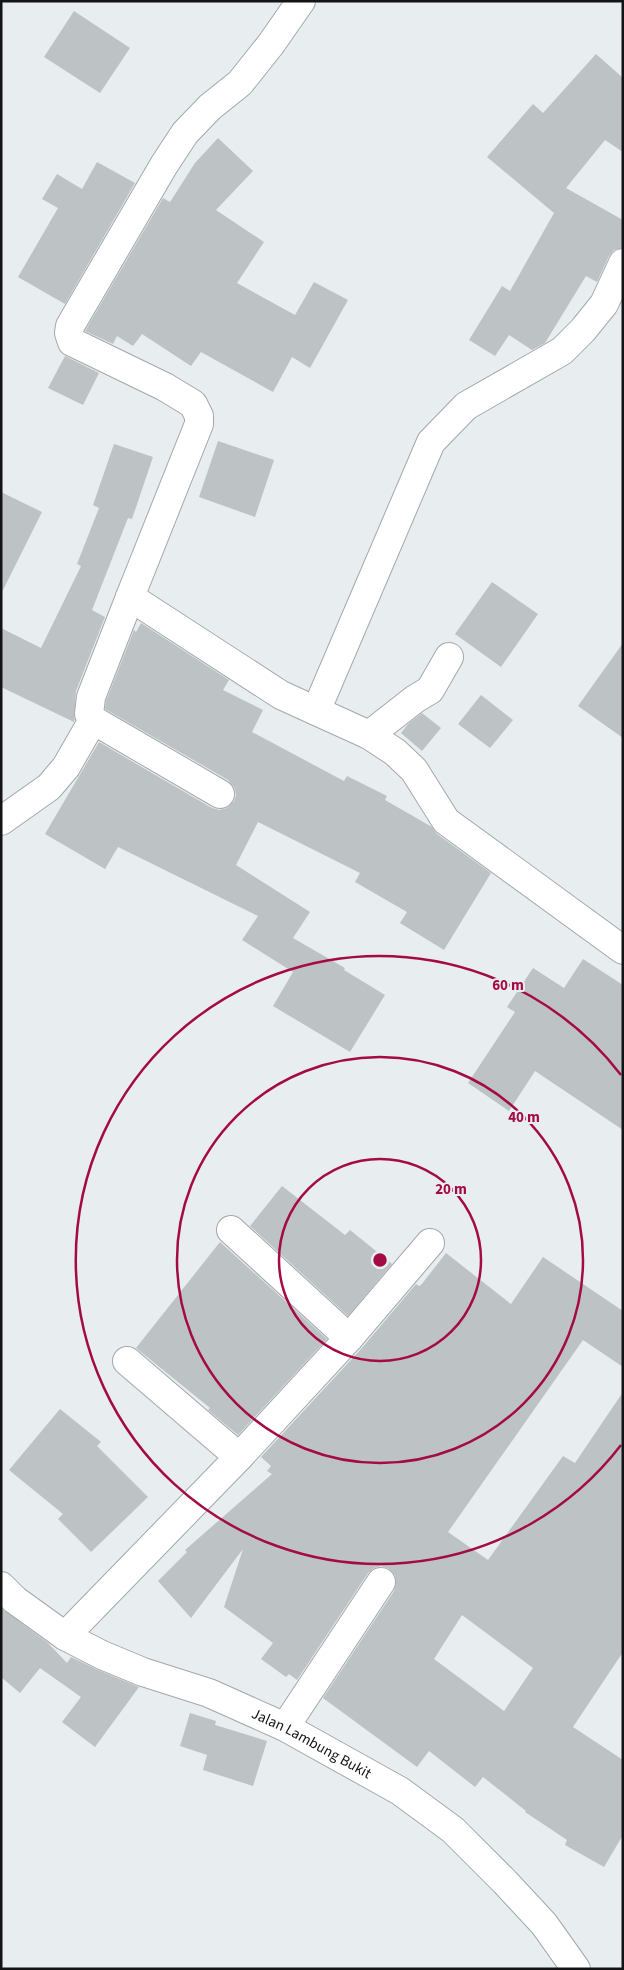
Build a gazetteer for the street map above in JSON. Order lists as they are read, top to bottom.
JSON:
{
  "streets": {
    "street": ["Jalan Lambung Bukit"]
  },
  "rings": ["60 m", "40 m", "20 m"]
}
